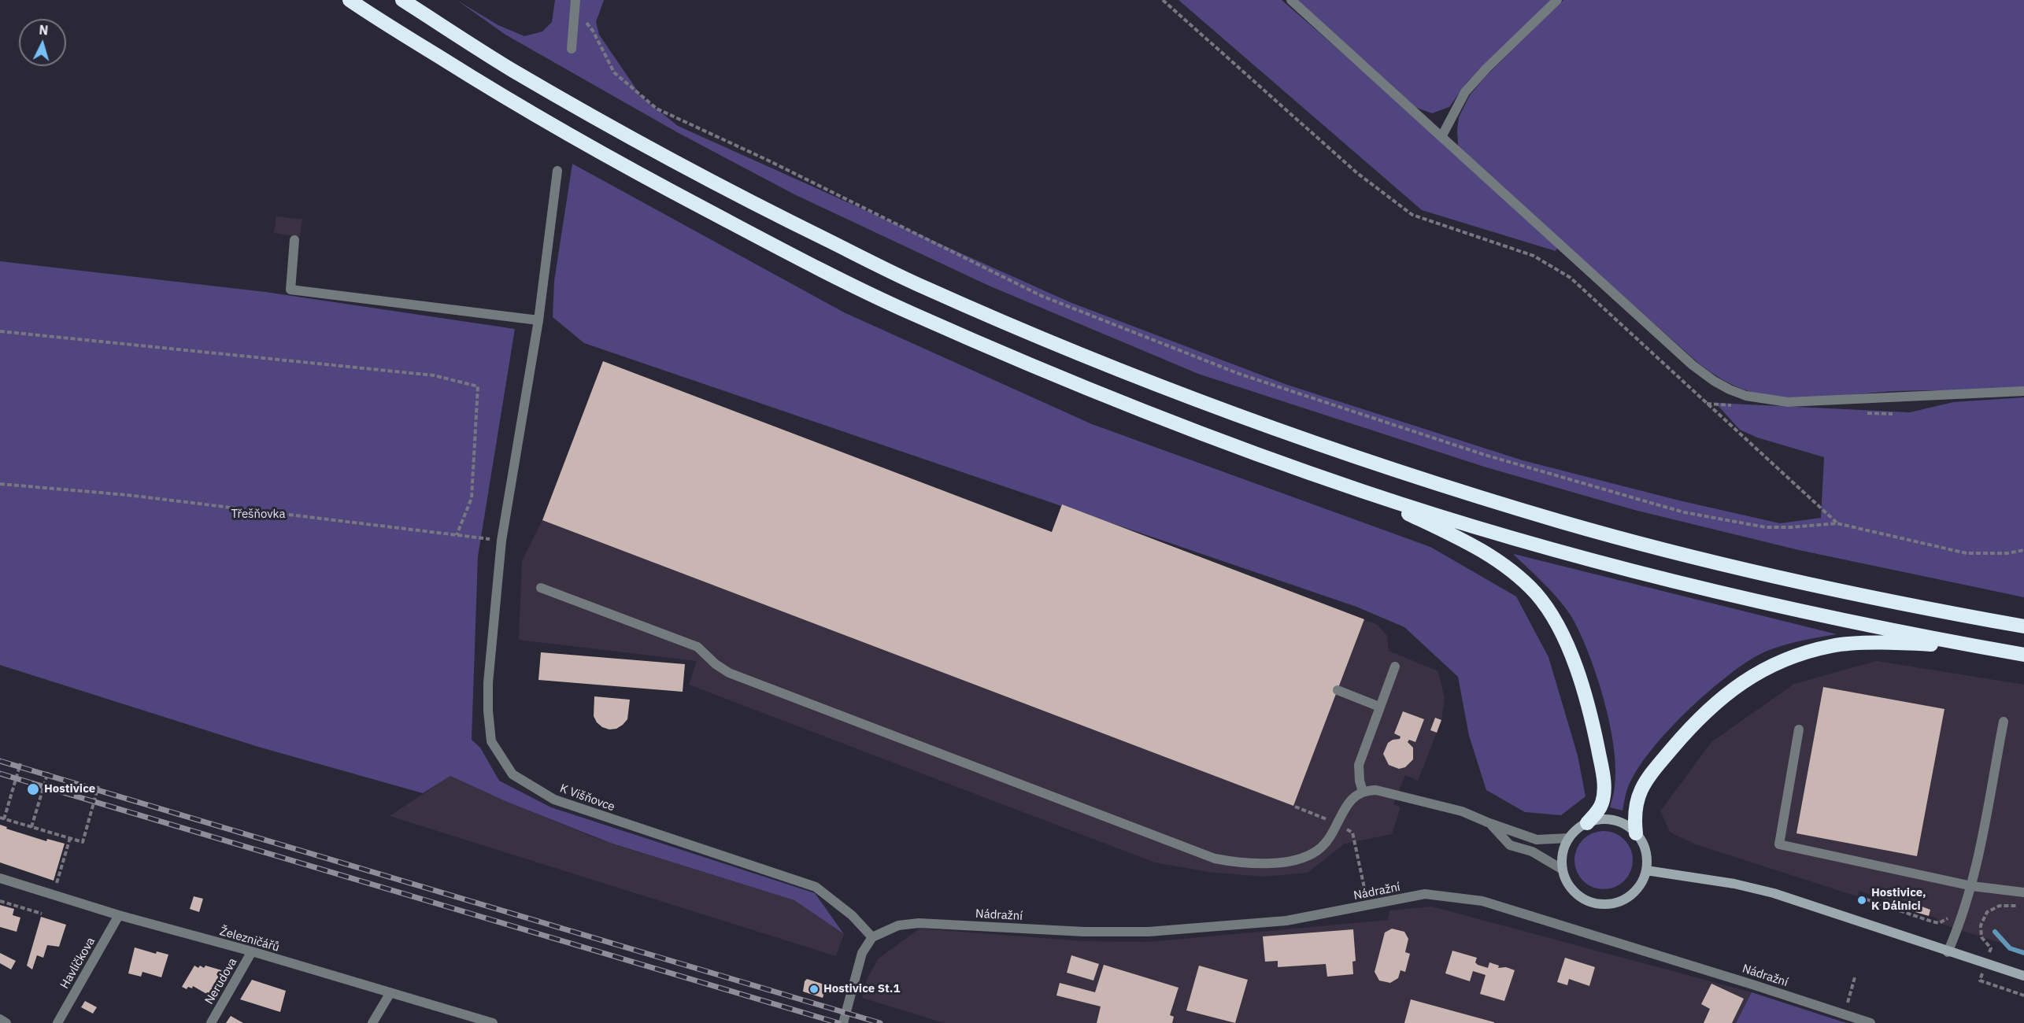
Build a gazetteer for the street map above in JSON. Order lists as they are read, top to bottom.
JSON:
{
  "streets": {
    "street": [
      "K Višňovce",
      "Nádražní",
      "Železničářů",
      "Havlíčkova",
      "Nerudova"
    ]
  },
  "crossings": [
    ["K Višňovce", "Nádražní"],
    ["Železničářů", "Havlíčkova"],
    ["Železničářů", "Nerudova"]
  ],
  "parks": ["Třešňovka"],
  "places": ["Hostivice", "Hostivice, K Dálnici", "Hostivice St.1"],
  "north": "top"
}
